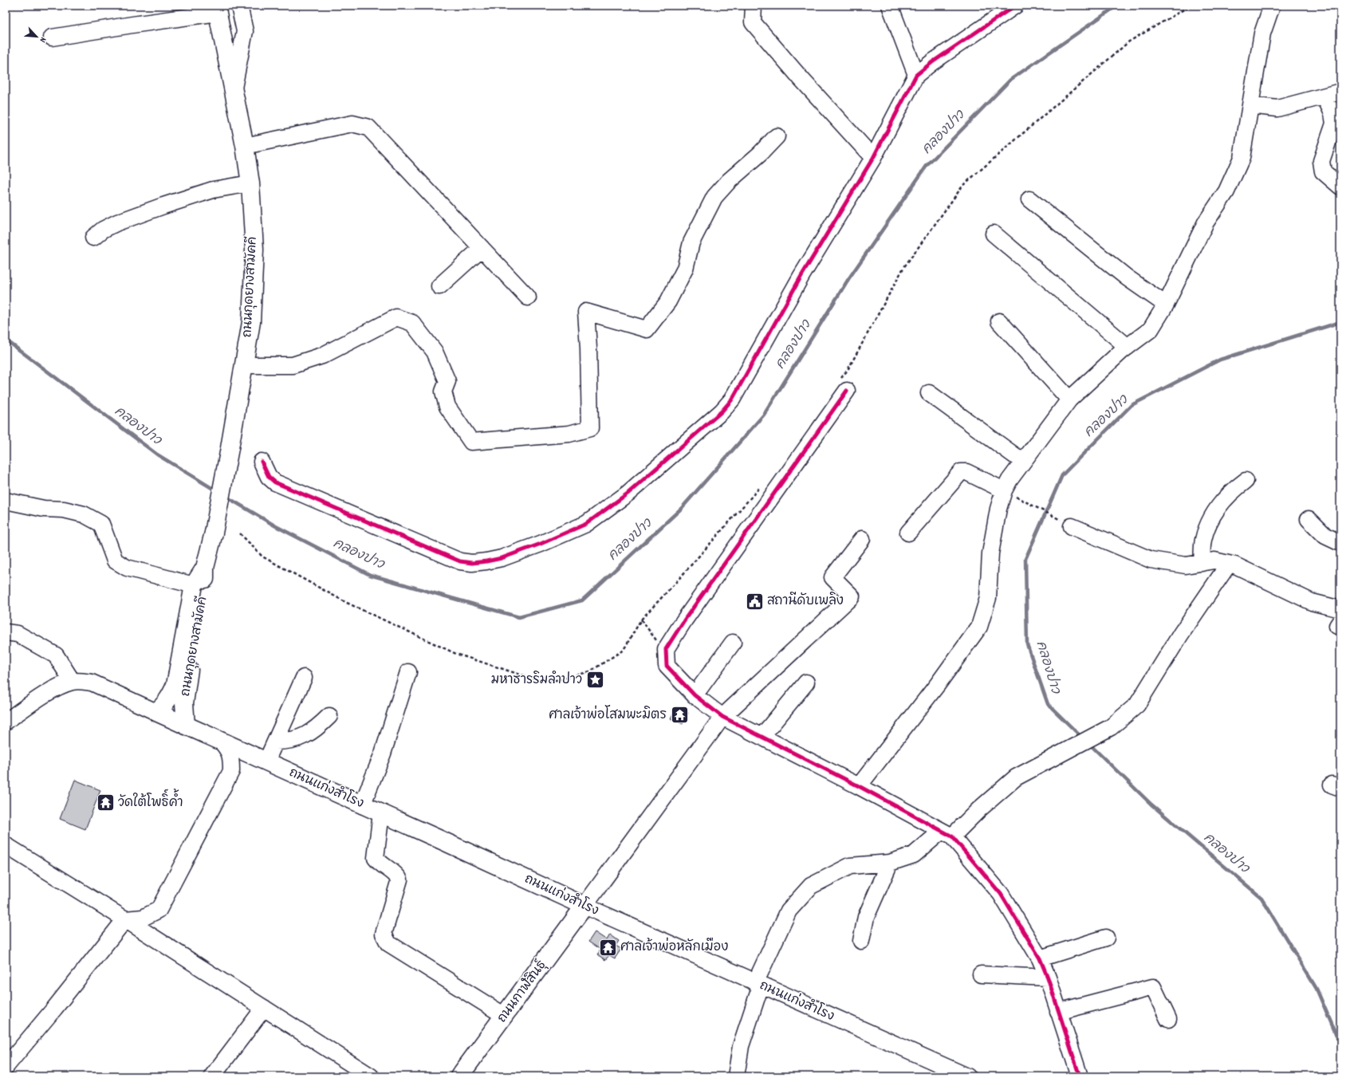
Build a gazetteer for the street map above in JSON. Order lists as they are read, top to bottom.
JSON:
{
  "streets": {
    "main road": ["ถนนกุดยางสามัคคี", "ถนนแก่งสำโรง", "ถนนกาฬสินธุ์"]
  },
  "crossings": [
    ["ถนนกุดยางสามัคคี", "ถนนแก่งสำโรง"],
    ["ถนนแก่งสำโรง", "ถนนกาฬสินธุ์"]
  ],
  "water": ["คลองปาว"],
  "places": {
    "public building": ["สถานีดับเพลิง"],
    "place": ["มหาธารริมลำปาว"],
    "temple": ["ศาลเจ้าพ่อโสมพะมิตร", "วัดใต้โพธิ์คำ้", "ศาลเจ้าพ่อหลักเมือง"]
  },
  "north": "bottom right"
}
